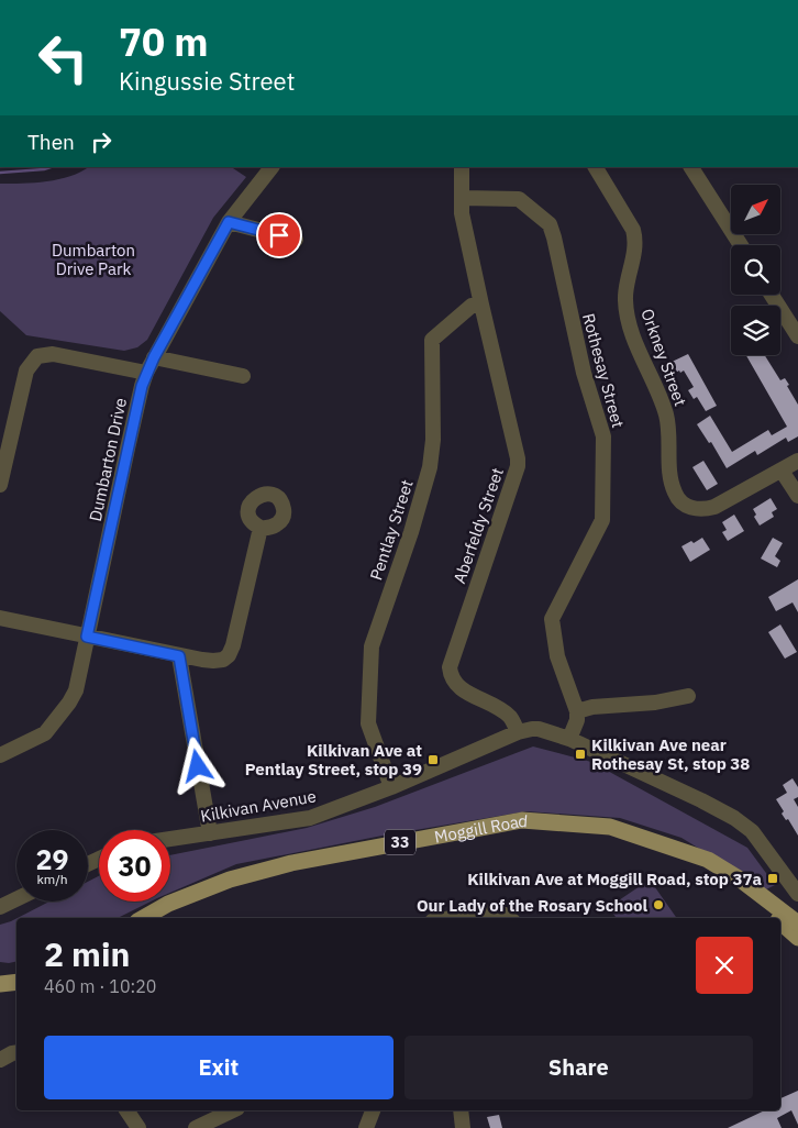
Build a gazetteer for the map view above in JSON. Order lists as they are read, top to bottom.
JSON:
{
  "streets": {
    "main road": ["Moggill Road", "33"],
    "street": [
      "Orkney Street",
      "Rothesay Street",
      "Dumbarton Drive",
      "Aberfeldy Street",
      "Pentlay Street",
      "Kilkivan Avenue"
    ]
  },
  "crossings": [
    ["Rothesay Street", "Aberfeldy Street"],
    ["Aberfeldy Street", "Pentlay Street"],
    ["Aberfeldy Street", "Kilkivan Avenue"],
    ["Pentlay Street", "Kilkivan Avenue"]
  ],
  "parks": ["Dumbarton Drive Park"],
  "places": {
    "transit": ["Kilkivan Ave near Rothesay St, stop 38", "Kilkivan Ave at Pentlay Street, stop 39", "Kilkivan Ave at Moggill Road, stop 37a"],
    "other": ["Our Lady of the Rosary School"]
  },
  "north": "top right",
  "page": {
    "turn": ["70 m", "Kingussie Street"],
    "then": "Then",
    "speed": "29 km/h",
    "limit": "30",
    "heading": ["2 min", "460 m · 10:20"],
    "buttons": ["Exit", "Share"]
  }
}
